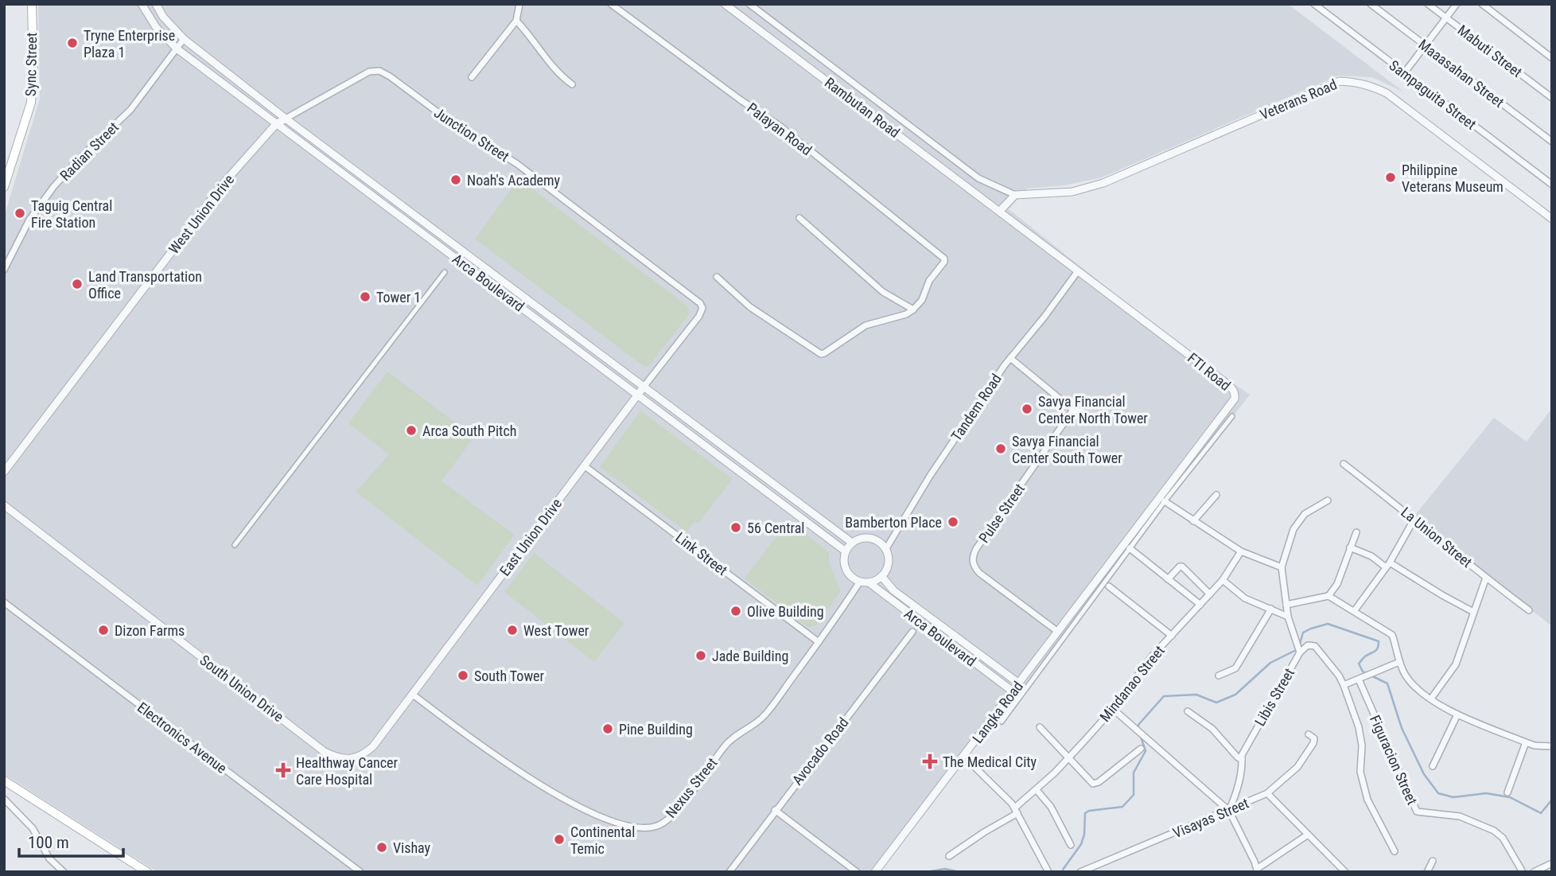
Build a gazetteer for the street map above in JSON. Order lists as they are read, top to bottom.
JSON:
{
  "streets": {
    "main road": ["Sync Street"],
    "street": [
      "Mabuti Street",
      "Maaasahan Street",
      "Sampaguita Street",
      "Veterans Road",
      "Rambutan Road",
      "Palayan Road",
      "Junction Street",
      "Radian Street",
      "West Union Drive",
      "Arca Boulevard",
      "FTI Road",
      "Tandem Road",
      "Pulse Street",
      "East Union Drive",
      "La Union Street",
      "Link Street",
      "Mindanao Street",
      "South Union Drive",
      "Libis Street",
      "Langka Road",
      "Electronics Avenue",
      "Avocado Road",
      "Figuracion Street",
      "Nexus Street",
      "Visayas Street"
    ]
  },
  "crossings": [
    ["Rambutan Road", "FTI Road"],
    ["Junction Street", "West Union Drive"],
    ["Junction Street", "East Union Drive"],
    ["Radian Street", "Arca Boulevard"],
    ["West Union Drive", "Arca Boulevard"],
    ["Arca Boulevard", "Tandem Road"],
    ["Arca Boulevard", "East Union Drive"],
    ["Arca Boulevard", "Langka Road"],
    ["Arca Boulevard", "Nexus Street"],
    ["FTI Road", "Tandem Road"],
    ["FTI Road", "Pulse Street"],
    ["FTI Road", "Langka Road"],
    ["Tandem Road", "Nexus Street"],
    ["Pulse Street", "Langka Road"],
    ["East Union Drive", "Link Street"],
    ["East Union Drive", "South Union Drive"],
    ["East Union Drive", "Nexus Street"],
    ["Link Street", "Nexus Street"],
    ["Libis Street", "Visayas Street"]
  ],
  "places": {
    "other": [
      "Tryne Enterprise Plaza 1",
      "Philippine Veterans Museum",
      "Noah's Academy",
      "Taguig Central Fire Station",
      "Land Transportation Office",
      "Tower 1",
      "Savya Financial Center North Tower",
      "Arca South Pitch",
      "Savya Financial Center South Tower",
      "Bamberton Place",
      "56 Central",
      "Olive Building",
      "Dizon Farms",
      "West Tower",
      "Jade Building",
      "South Tower",
      "Pine Building",
      "Continental Temic",
      "Vishay"
    ],
    "health": ["The Medical City", "Healthway Cancer Care Hospital"]
  },
  "scale_bar": "100 m"
}
